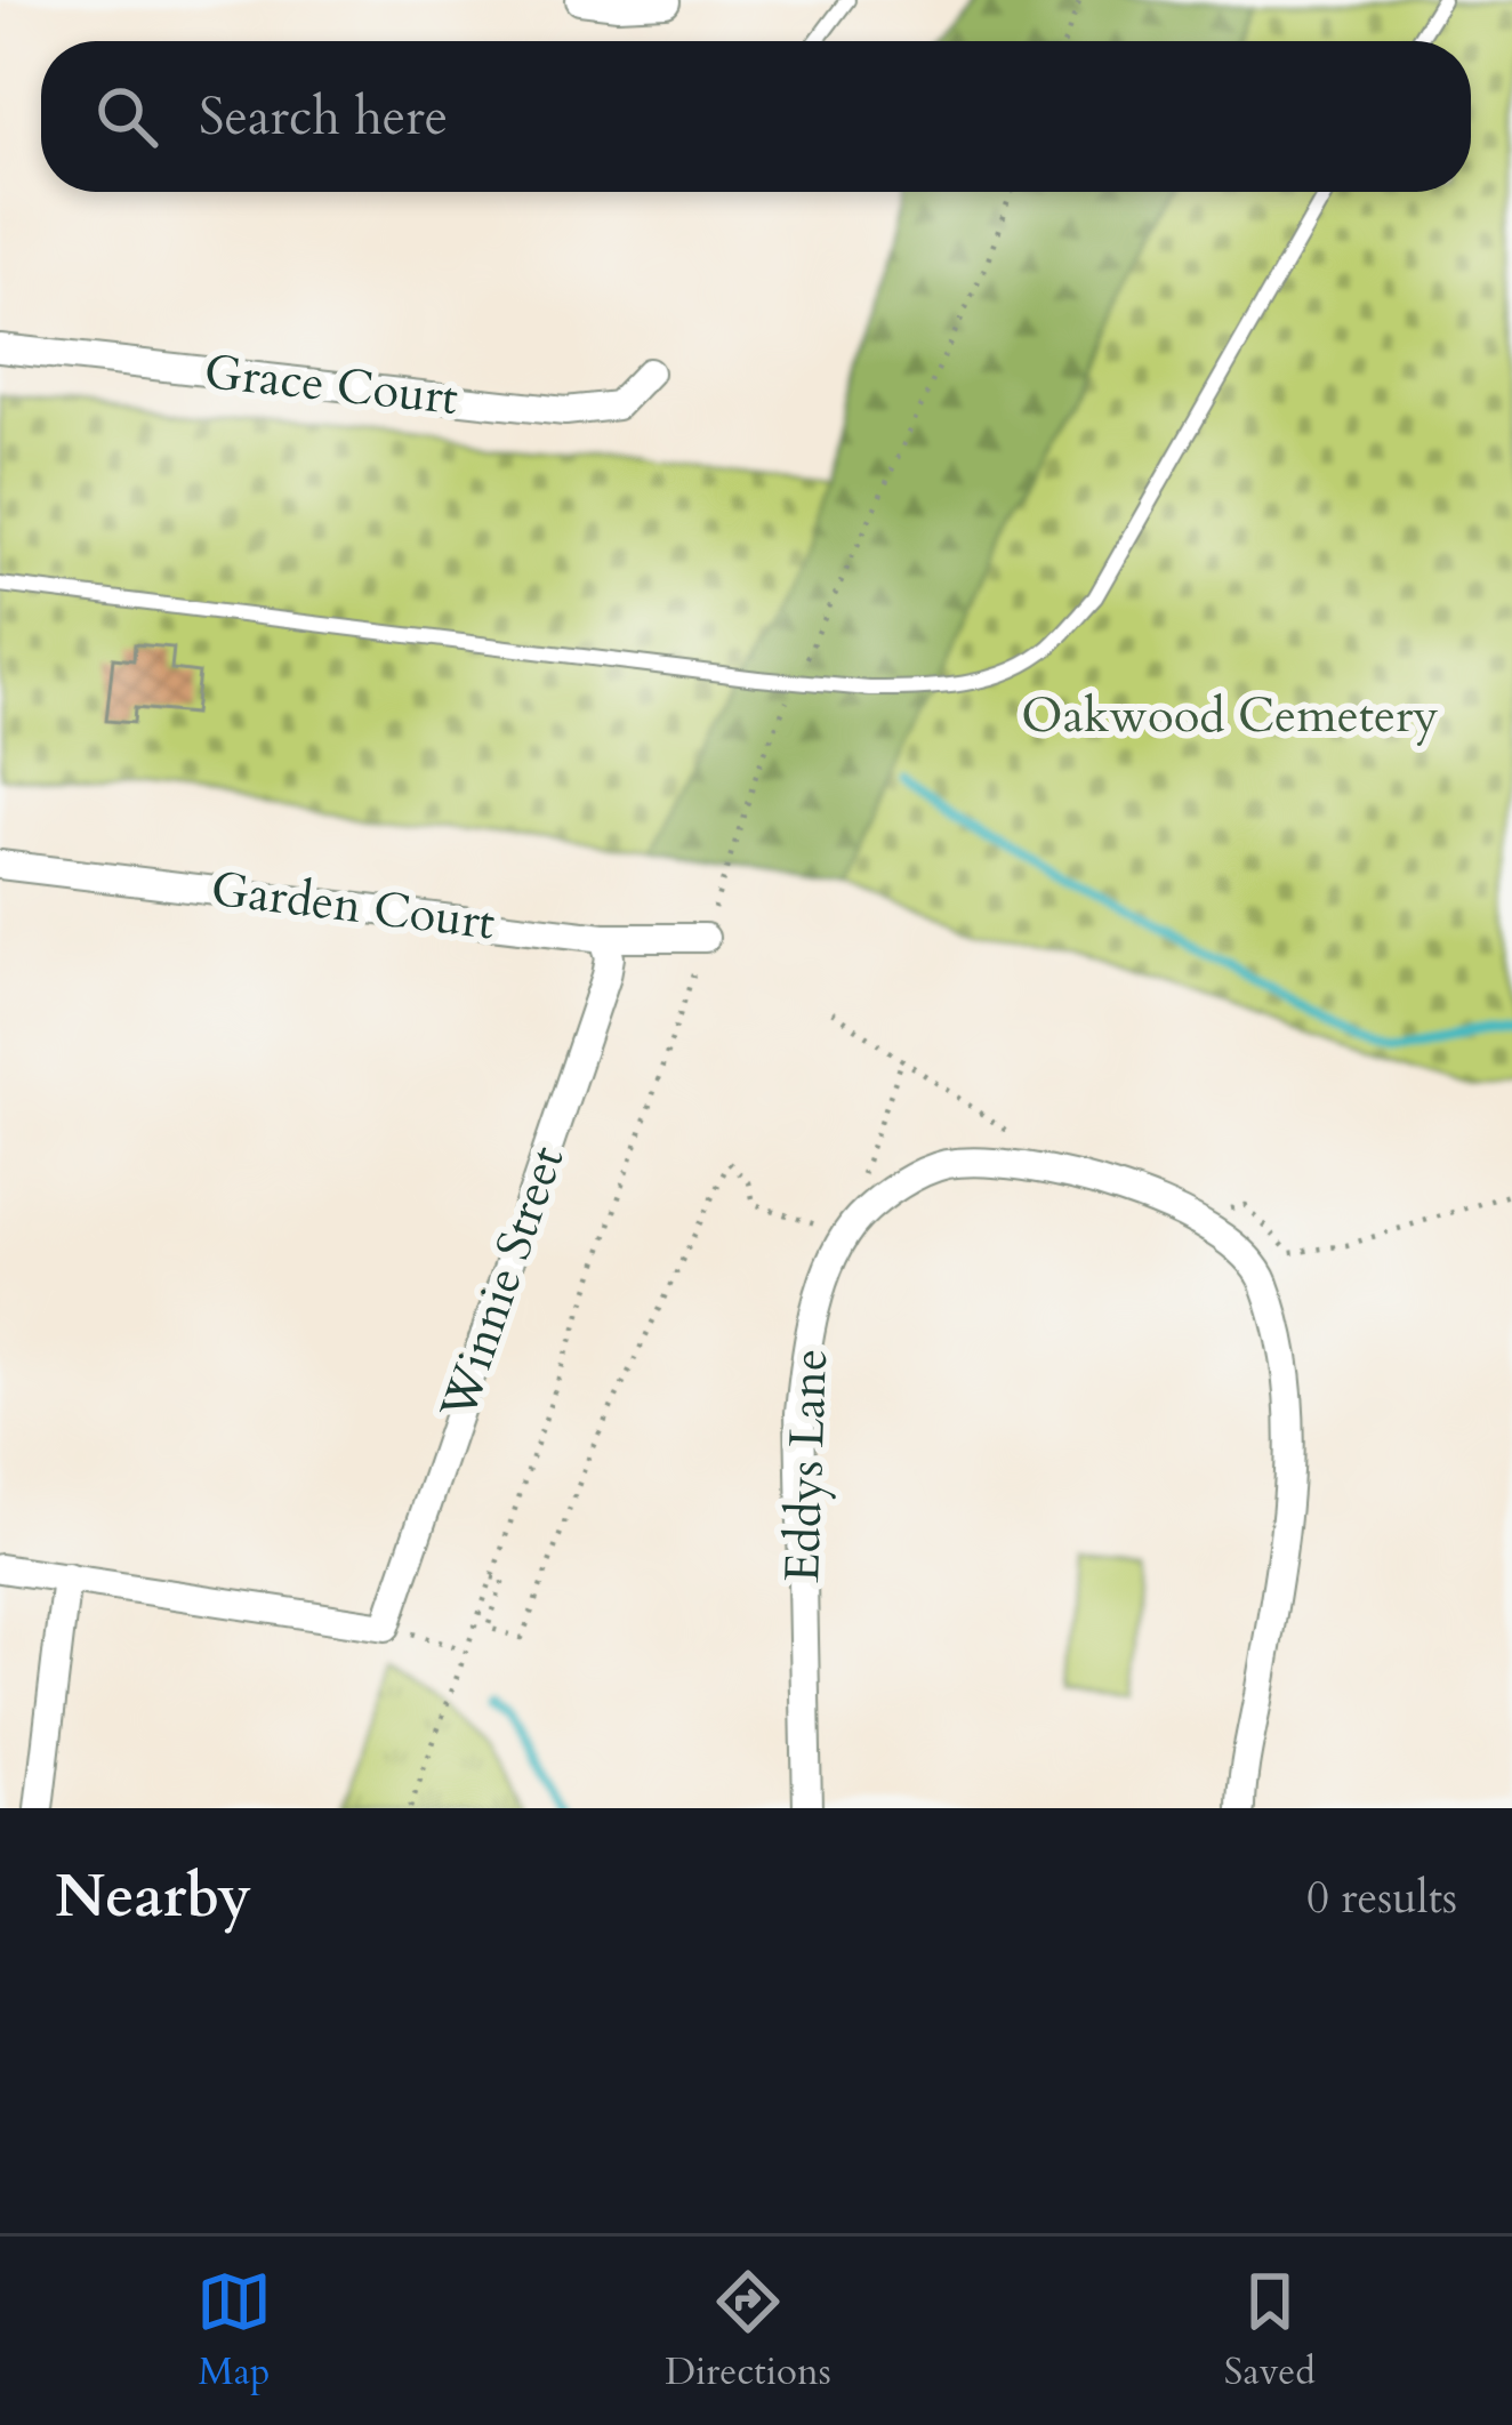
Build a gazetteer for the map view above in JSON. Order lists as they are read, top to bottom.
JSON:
{
  "streets": {
    "street": [
      "Grace Court",
      "Garden Court",
      "Winnie Street",
      "Eddys Lane"
    ]
  },
  "crossings": [
    ["Garden Court", "Winnie Street"]
  ],
  "parks": ["Oakwood Cemetery"],
  "page": {
    "search": "Search here",
    "heading": ["Nearby", "0 results"],
    "nav": ["Map", "Directions", "Saved"]
  }
}
